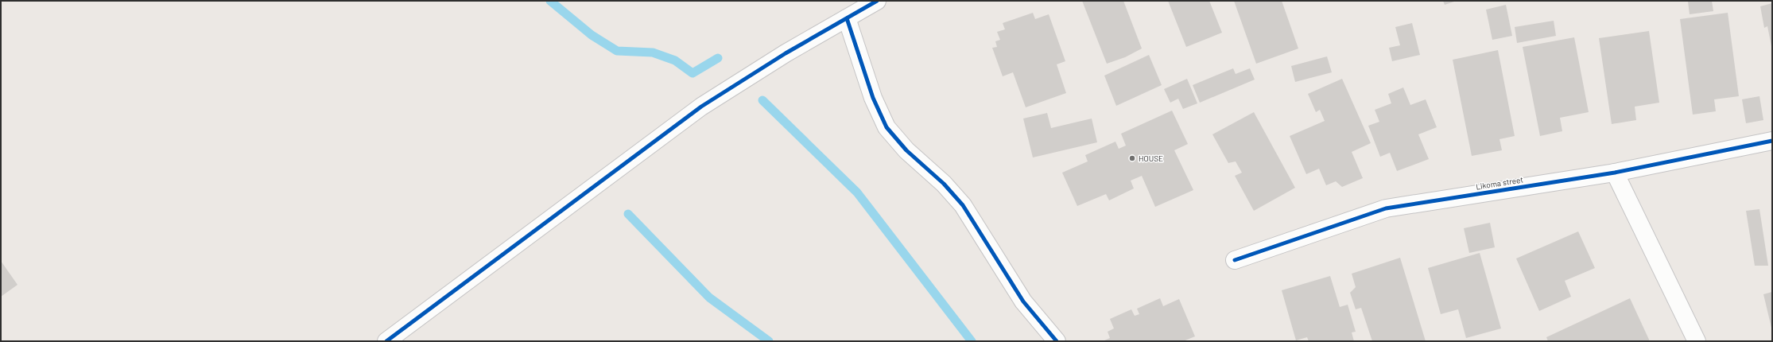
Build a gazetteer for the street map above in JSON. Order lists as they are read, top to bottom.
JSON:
{
  "streets": {
    "street": ["Likoma street"]
  },
  "places": ["HOUSE"]
}
